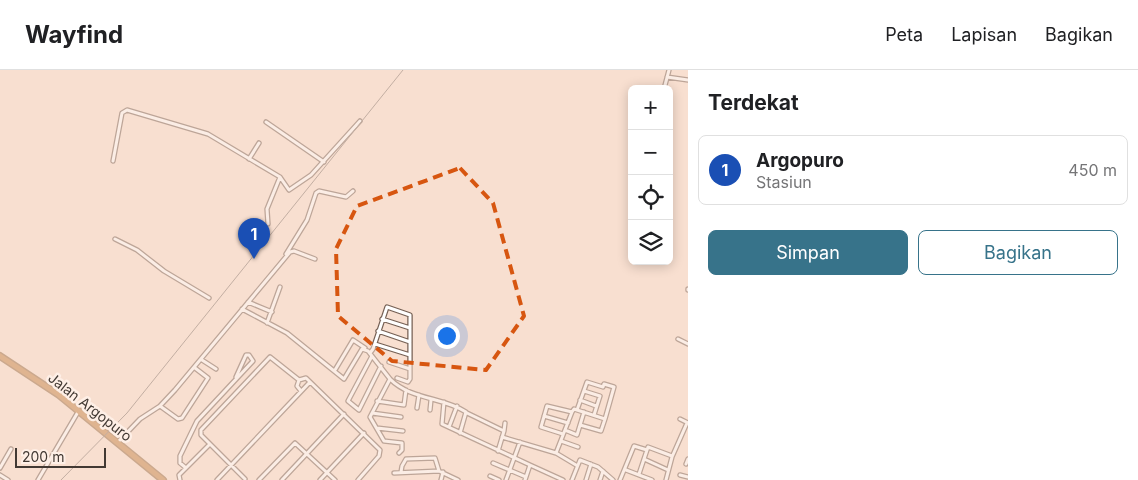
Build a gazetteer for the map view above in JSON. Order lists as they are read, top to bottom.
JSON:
{
  "streets": {
    "highway": ["Jalan Argopuro"]
  },
  "scale_bar": "200 m",
  "page": {
    "header": "Wayfind",
    "nav": ["Peta", "Lapisan", "Bagikan"],
    "heading": "Terdekat",
    "map_buttons": ["+", "−"],
    "list": [
      {
        "mark": "1",
        "name": "Argopuro",
        "note": "Stasiun",
        "value": "450 m"
      }
    ],
    "buttons": ["Simpan", "Bagikan"],
    "pins": "1",
    "scale": "200 m"
  }
}
